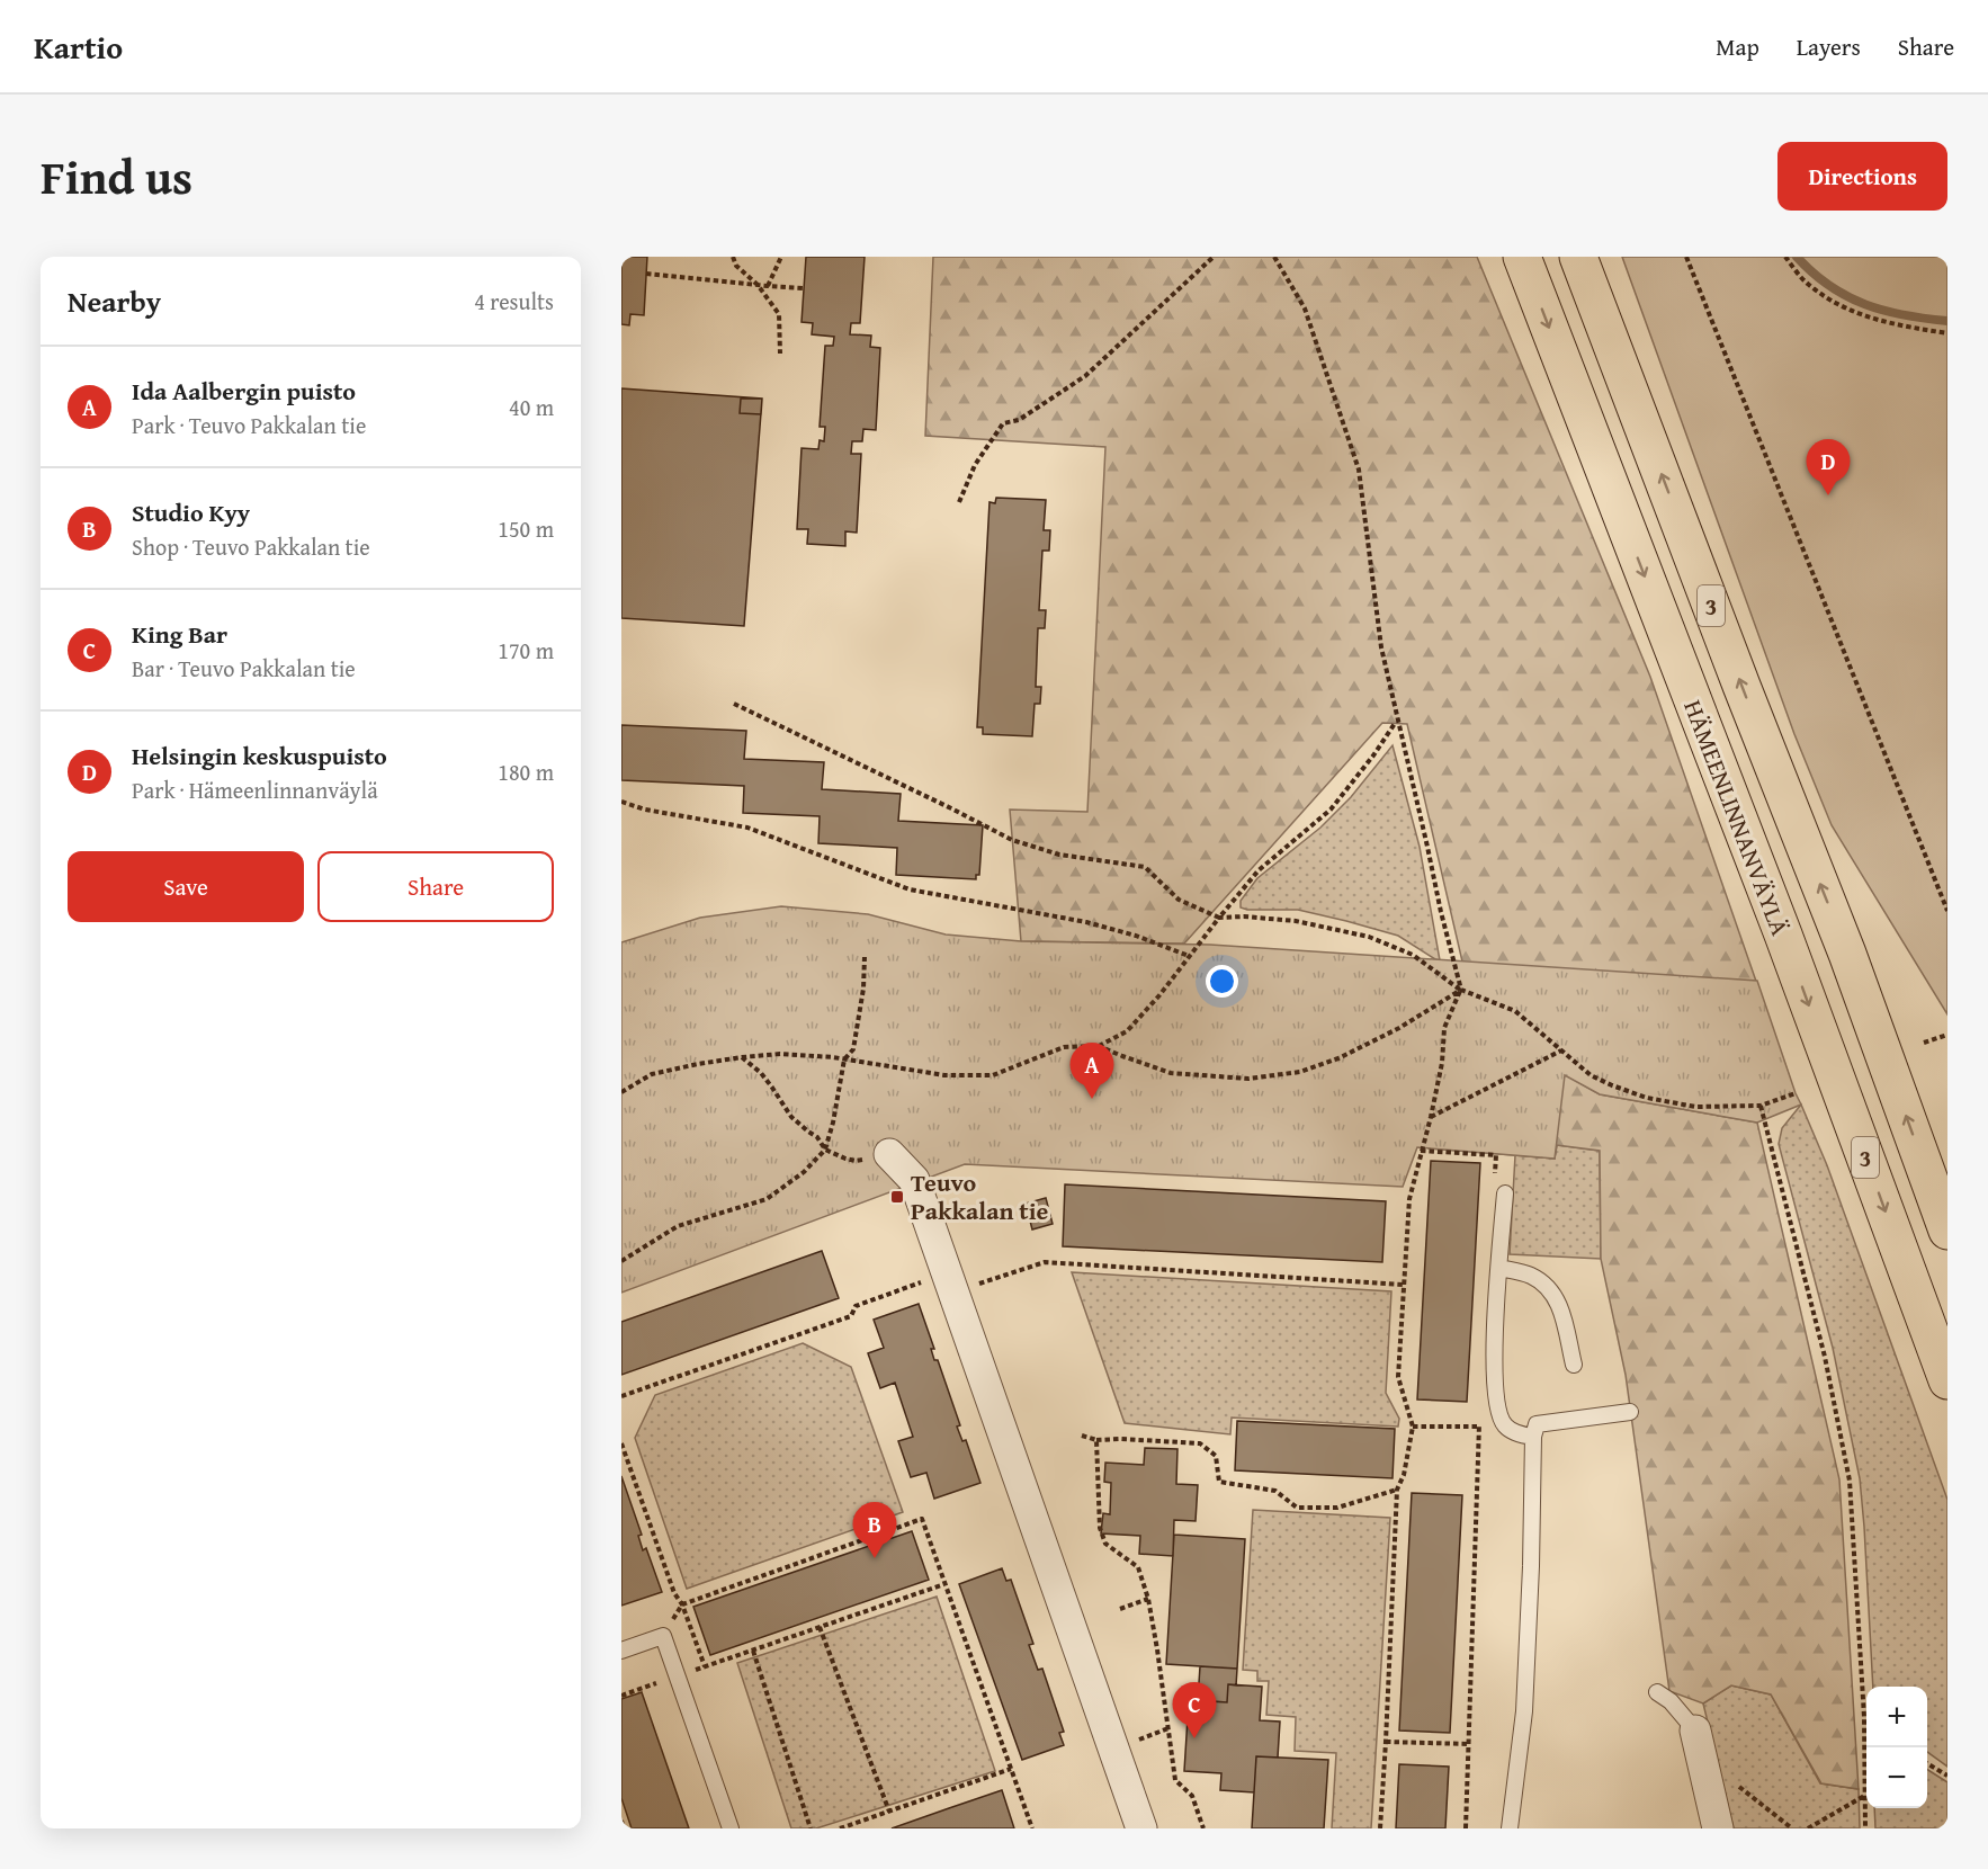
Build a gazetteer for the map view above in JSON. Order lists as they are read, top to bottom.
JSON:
{
  "streets": {
    "highway": ["3", "HÄMEENLINNANVÄYLÄ"]
  },
  "places": {
    "transit": ["Teuvo Pakkalan tie"]
  },
  "page": {
    "header": "Kartio",
    "nav": ["Map", "Layers", "Share"],
    "title": "Find us",
    "buttons": [
      "Directions",
      ["Save", "Share"]
    ],
    "heading": ["Nearby", "4 results"],
    "list": [
      {
        "mark": "A",
        "name": "Ida Aalbergin puisto",
        "note": "Park · Teuvo Pakkalan tie",
        "value": "40 m"
      },
      {
        "mark": "B",
        "name": "Studio Kyy",
        "note": "Shop · Teuvo Pakkalan tie",
        "value": "150 m"
      },
      {
        "mark": "C",
        "name": "King Bar",
        "note": "Bar · Teuvo Pakkalan tie",
        "value": "170 m"
      },
      {
        "mark": "D",
        "name": "Helsingin keskuspuisto",
        "note": "Park · Hämeenlinnanväylä",
        "value": "180 m"
      }
    ],
    "pins": [
      "D",
      "A",
      "B",
      "C"
    ],
    "map_buttons": ["+", "−"]
  }
}
